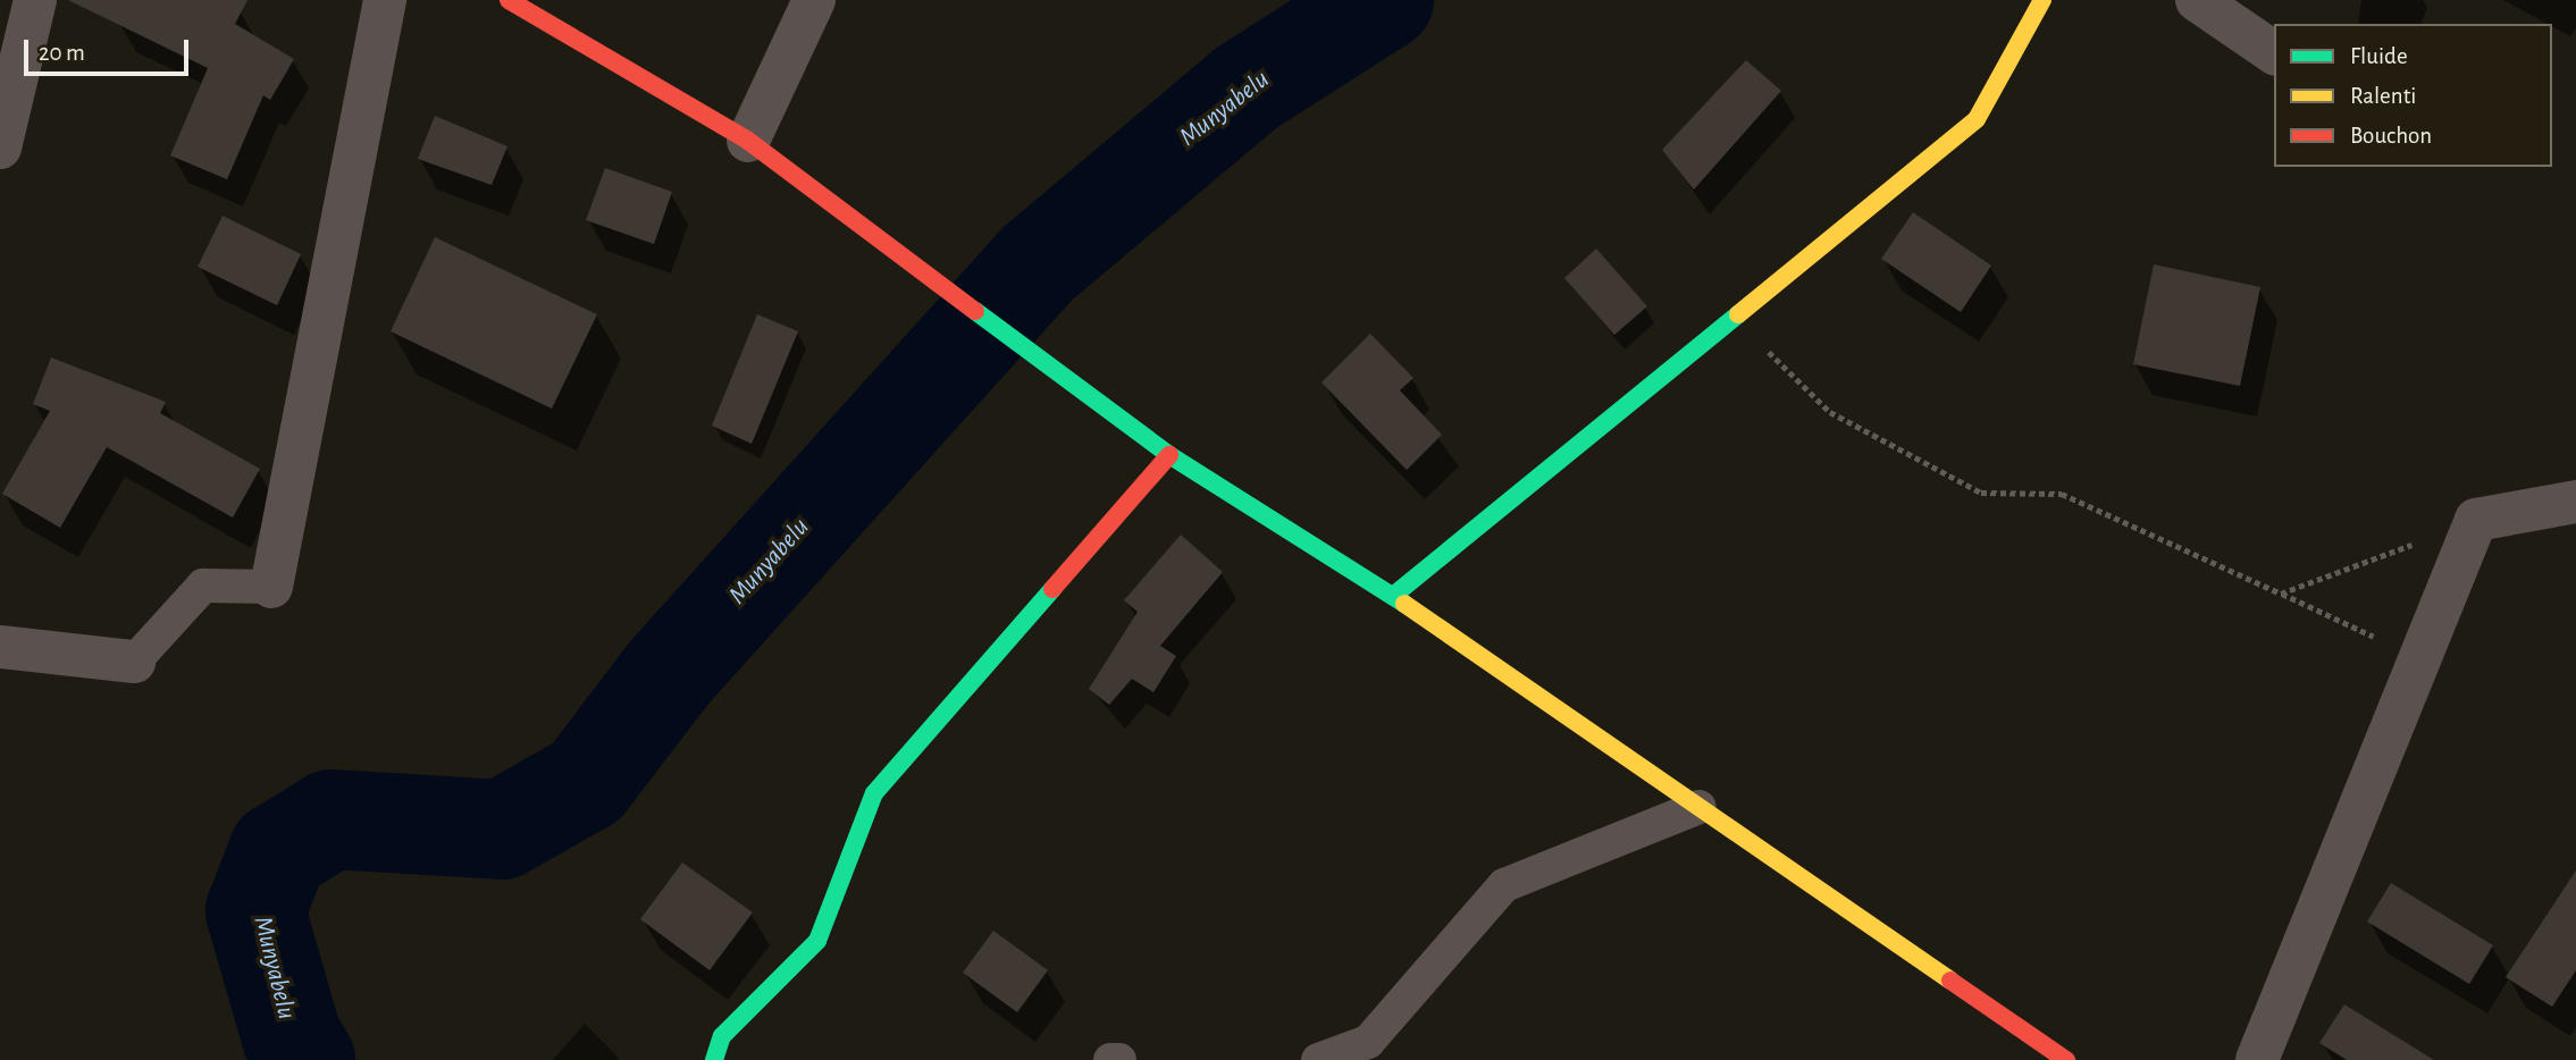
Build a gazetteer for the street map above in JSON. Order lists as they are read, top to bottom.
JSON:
{
  "water": ["Munyabelu"],
  "legend": ["Fluide", "Ralenti", "Bouchon"],
  "scale_bar": "20 m"
}
